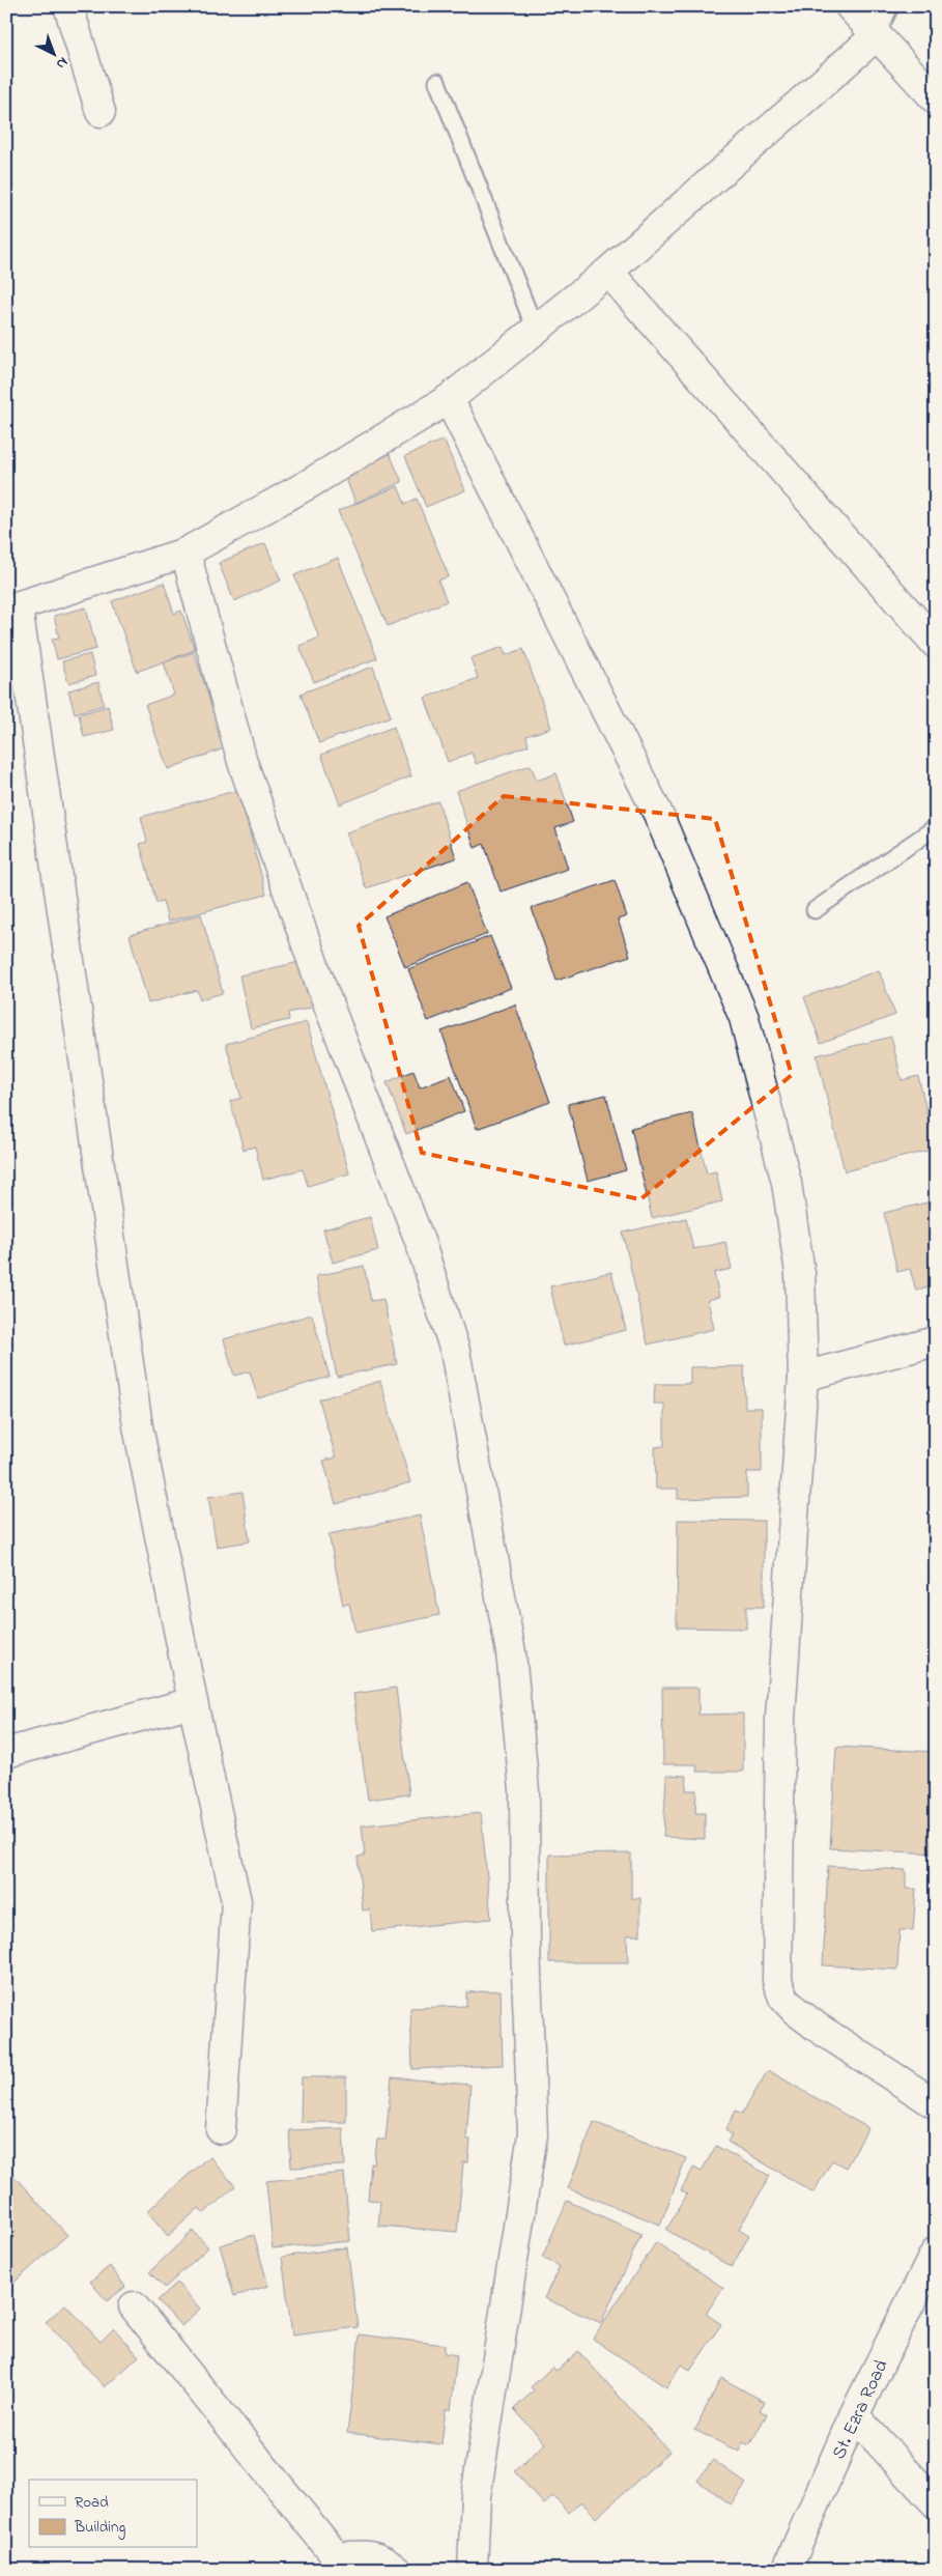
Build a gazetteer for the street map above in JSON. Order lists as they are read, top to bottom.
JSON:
{
  "streets": {
    "street": ["St. Ezra Road"]
  },
  "legend": ["Road", "Building"],
  "north": "bottom right"
}
